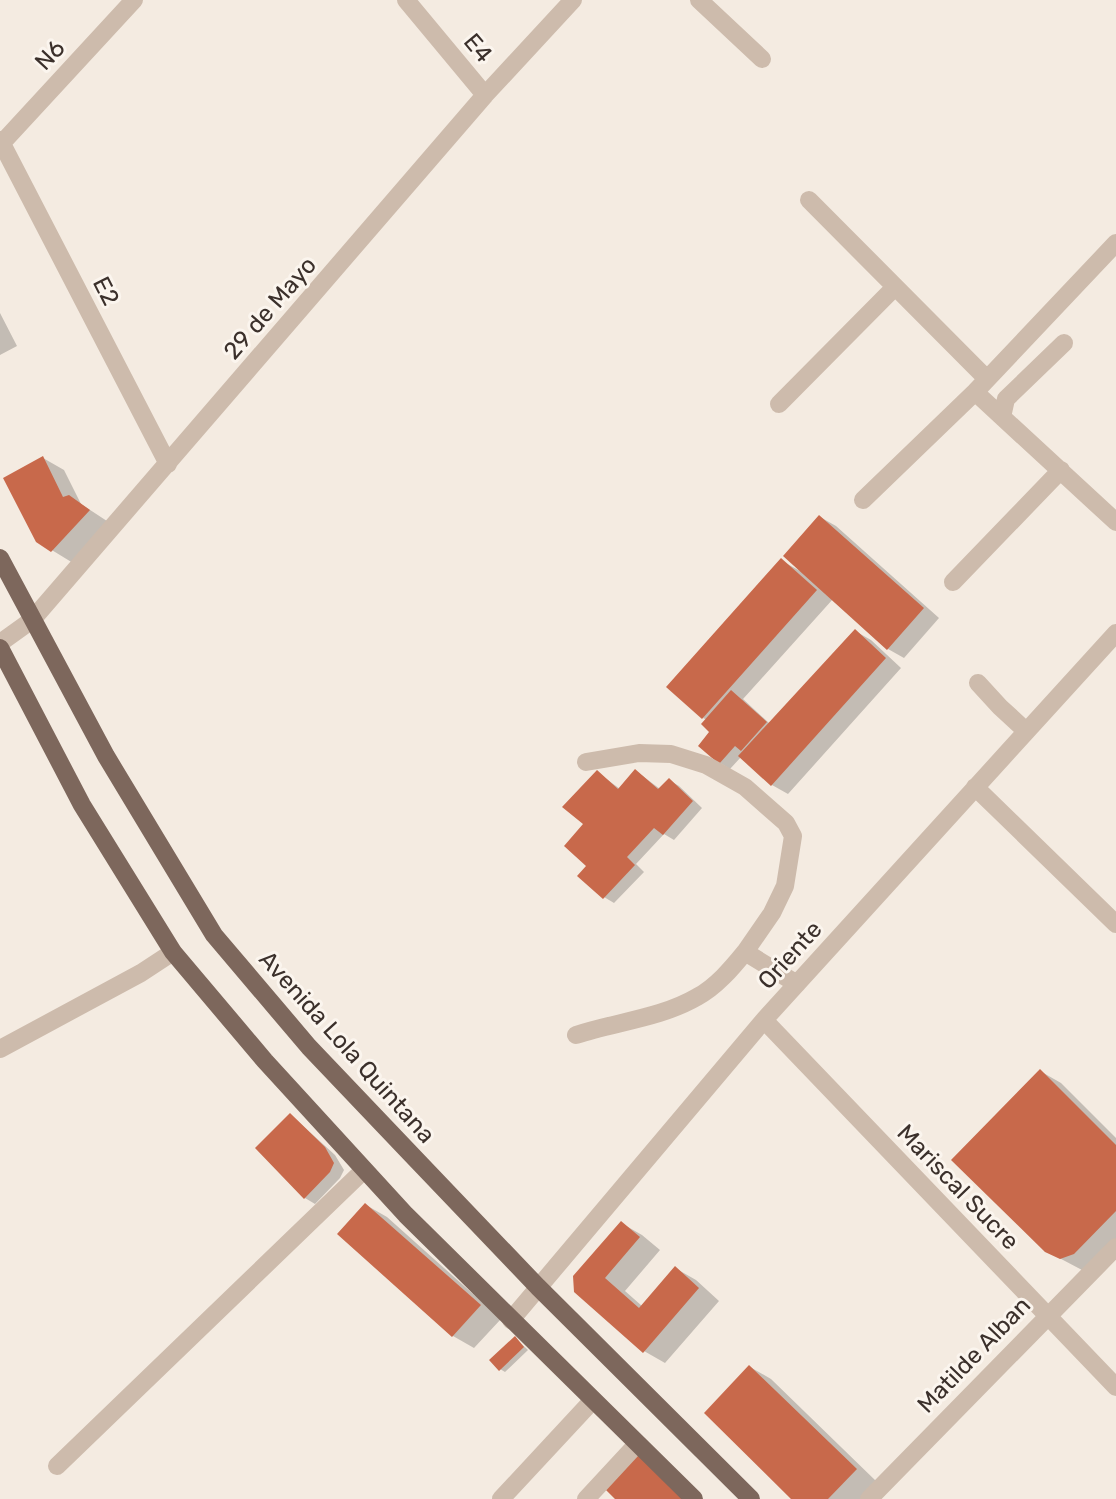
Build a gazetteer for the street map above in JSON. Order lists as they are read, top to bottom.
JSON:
{
  "streets": {
    "main road": ["Avenida Lola Quintana"],
    "street": [
      "E4",
      "N6",
      "E2",
      "29 de Mayo",
      "Oriente",
      "Mariscal Sucre",
      "Matilde Alban"
    ]
  },
  "crossings": [
    ["E4", "29 de Mayo"],
    ["N6", "E2"],
    ["E2", "29 de Mayo"],
    ["29 de Mayo", "Avenida Lola Quintana"],
    ["Oriente", "Avenida Lola Quintana"],
    ["Oriente", "Mariscal Sucre"],
    ["Mariscal Sucre", "Matilde Alban"]
  ]
}
